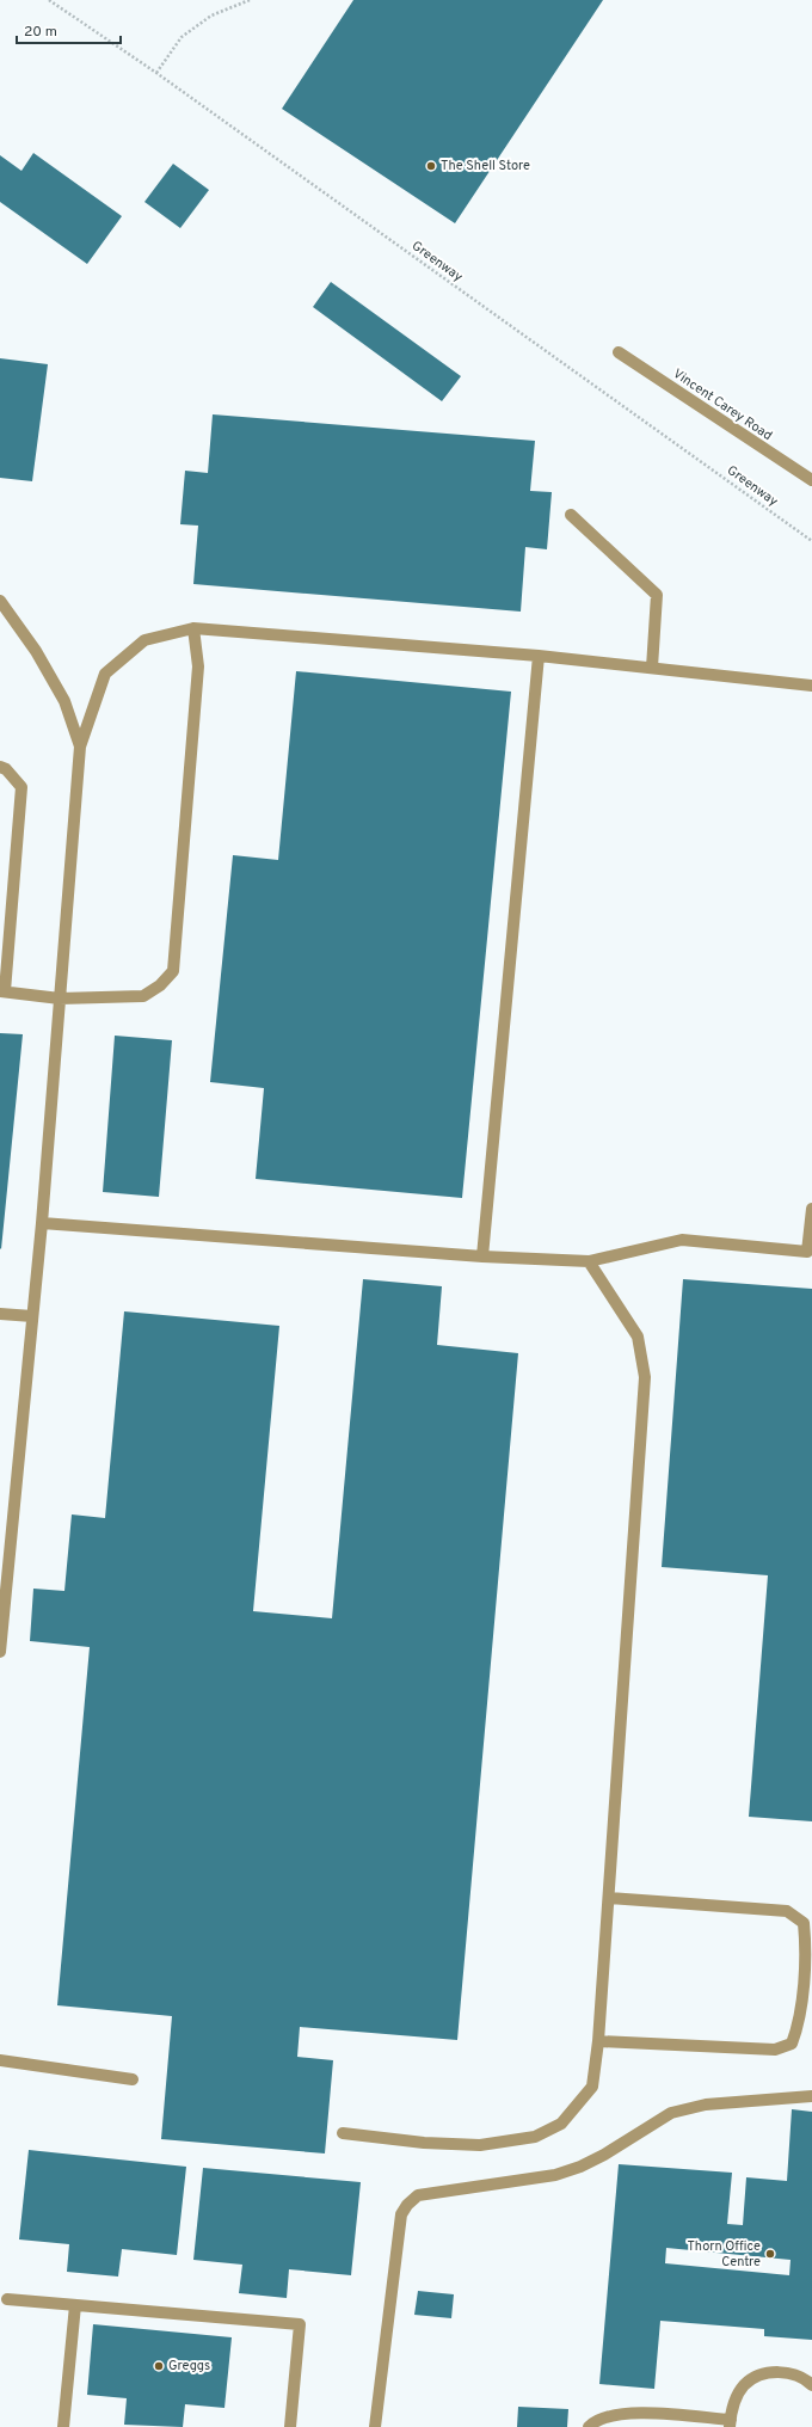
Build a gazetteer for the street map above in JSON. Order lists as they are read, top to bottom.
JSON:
{
  "streets": {
    "street": ["Vincent Carey Road"],
    "path": ["Greenway"]
  },
  "places": ["The Shell Store", "Thorn Office Centre", "Greggs"],
  "scale_bar": "20 m"
}
